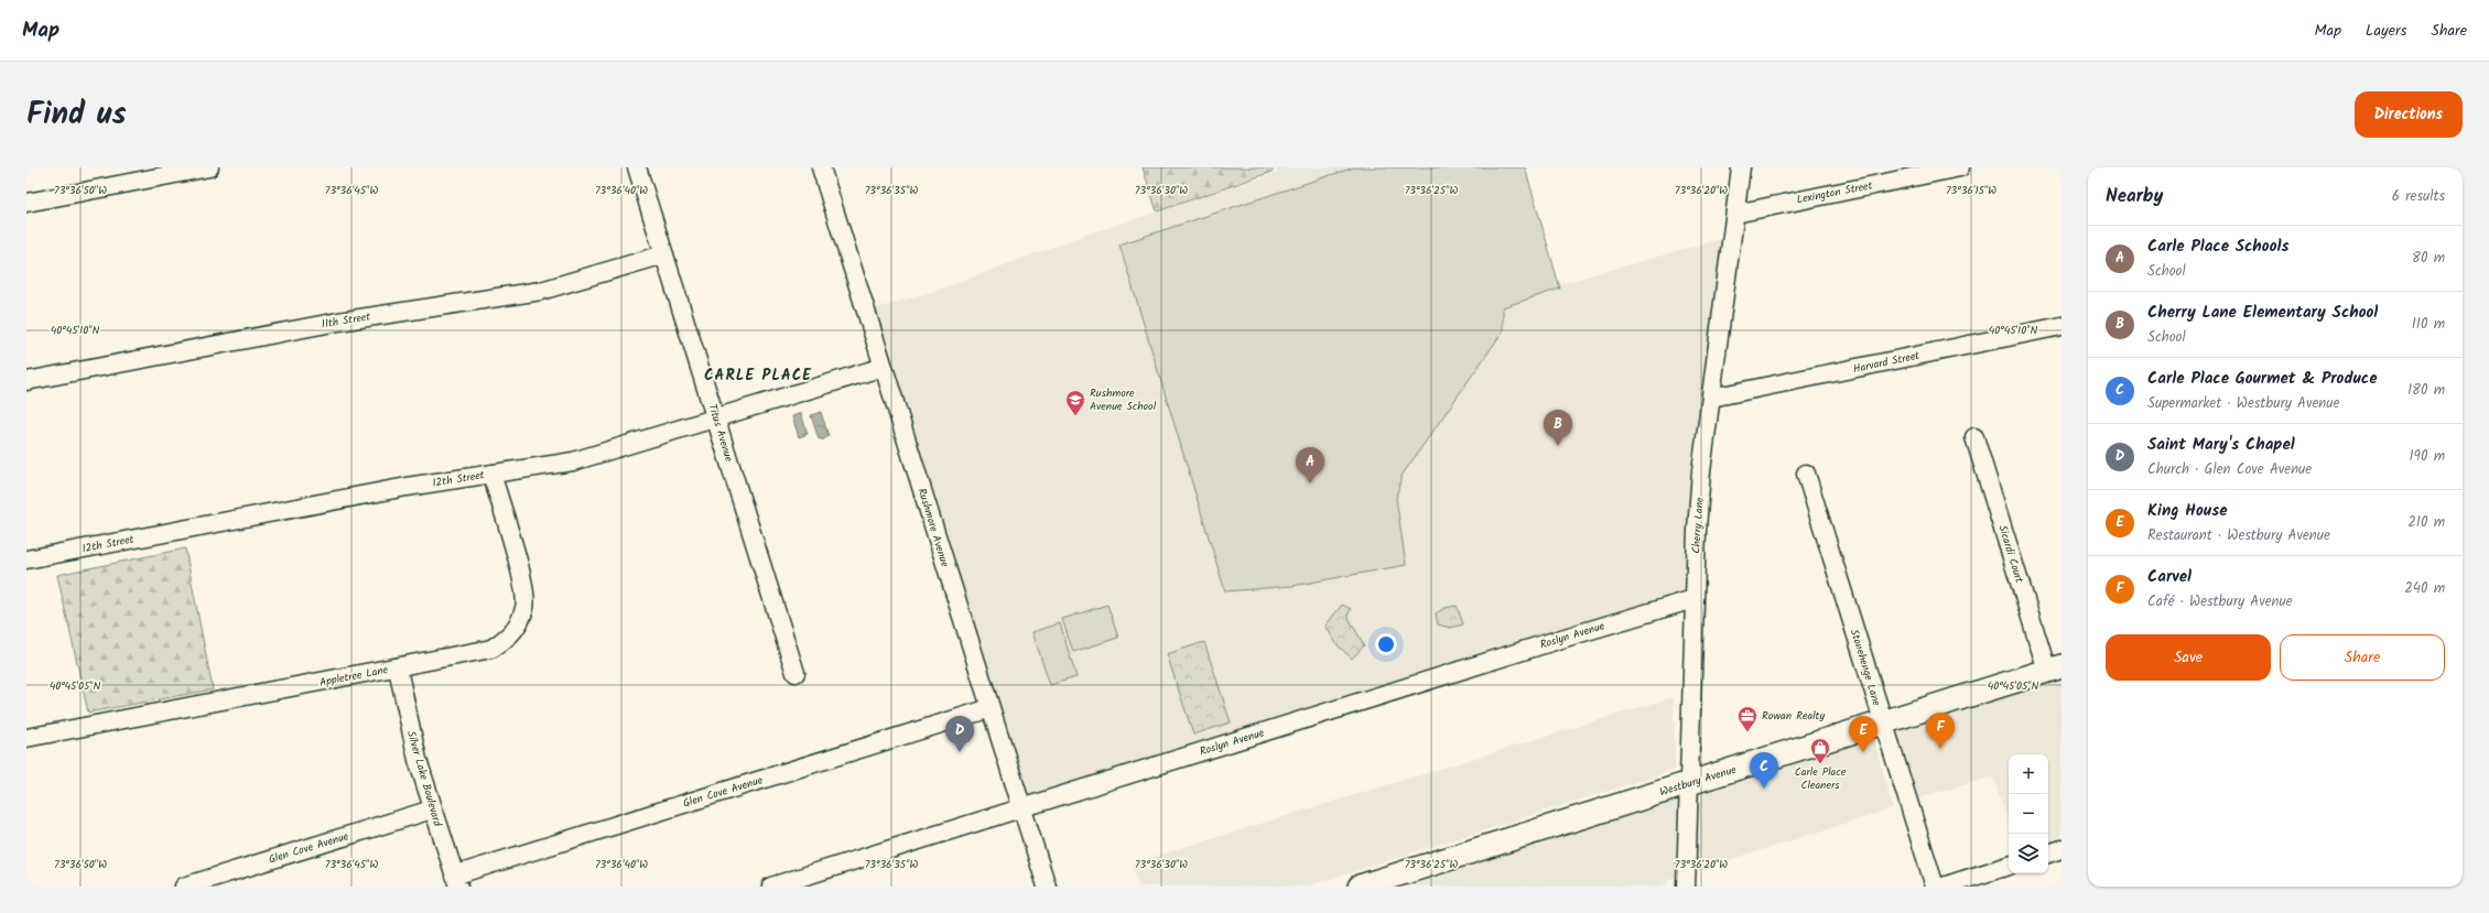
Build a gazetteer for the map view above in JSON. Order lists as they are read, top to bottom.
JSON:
{
  "streets": {
    "main road": ["Westbury Avenue"],
    "street": [
      "Lexington Street",
      "11th Street",
      "Harvard Street",
      "Titus Avenue",
      "12th Street",
      "Cherry Lane",
      "Rushmore Avenue",
      "Sicardi Court",
      "Roslyn Avenue",
      "Stonehenge Lane",
      "Appletree Lane",
      "Silver Lake Boulevard",
      "Glen Cove Avenue"
    ]
  },
  "crossings": [
    ["Lexington Street", "Cherry Lane"],
    ["11th Street", "Titus Avenue"],
    ["Harvard Street", "Cherry Lane"],
    ["Titus Avenue", "12th Street"],
    ["12th Street", "Rushmore Avenue"],
    ["12th Street", "Appletree Lane"],
    ["Cherry Lane", "Roslyn Avenue"],
    ["Cherry Lane", "Westbury Avenue"],
    ["Rushmore Avenue", "Roslyn Avenue"],
    ["Rushmore Avenue", "Glen Cove Avenue"],
    ["Sicardi Court", "Westbury Avenue"],
    ["Stonehenge Lane", "Westbury Avenue"],
    ["Appletree Lane", "Silver Lake Boulevard"],
    ["Silver Lake Boulevard", "Glen Cove Avenue"]
  ],
  "districts": ["CARLE PLACE"],
  "places": {
    "school or university": ["Rushmore Avenue School"],
    "office": ["Rowan Realty"],
    "shop": ["Carle Place Cleaners"]
  },
  "page": {
    "header": "Map",
    "nav": ["Map", "Layers", "Share"],
    "title": "Find us",
    "buttons": [
      "Directions",
      ["Save", "Share"]
    ],
    "heading": ["Nearby", "6 results"],
    "list": [
      {
        "mark": "A",
        "name": "Carle Place Schools",
        "note": "School",
        "value": "80 m"
      },
      {
        "mark": "B",
        "name": "Cherry Lane Elementary School",
        "note": "School",
        "value": "110 m"
      },
      {
        "mark": "C",
        "name": "Carle Place Gourmet & Produce",
        "note": "Supermarket · Westbury Avenue",
        "value": "180 m"
      },
      {
        "mark": "D",
        "name": "Saint Mary's Chapel",
        "note": "Church · Glen Cove Avenue",
        "value": "190 m"
      },
      {
        "mark": "E",
        "name": "King House",
        "note": "Restaurant · Westbury Avenue",
        "value": "210 m"
      },
      {
        "mark": "F",
        "name": "Carvel",
        "note": "Café · Westbury Avenue",
        "value": "240 m"
      }
    ],
    "pins": [
      "B",
      "A",
      "F",
      "D",
      "E",
      "C"
    ],
    "map_buttons": ["+", "−"]
  },
  "coordinates": [
    "73°36'50\"W",
    "73°36'45\"W",
    "73°36'40\"W",
    "73°36'35\"W",
    "73°36'30\"W",
    "73°36'25\"W",
    "73°36'20\"W",
    "73°36'15\"W",
    "40°45'10\"N",
    "40°45'05\"N"
  ]
}
